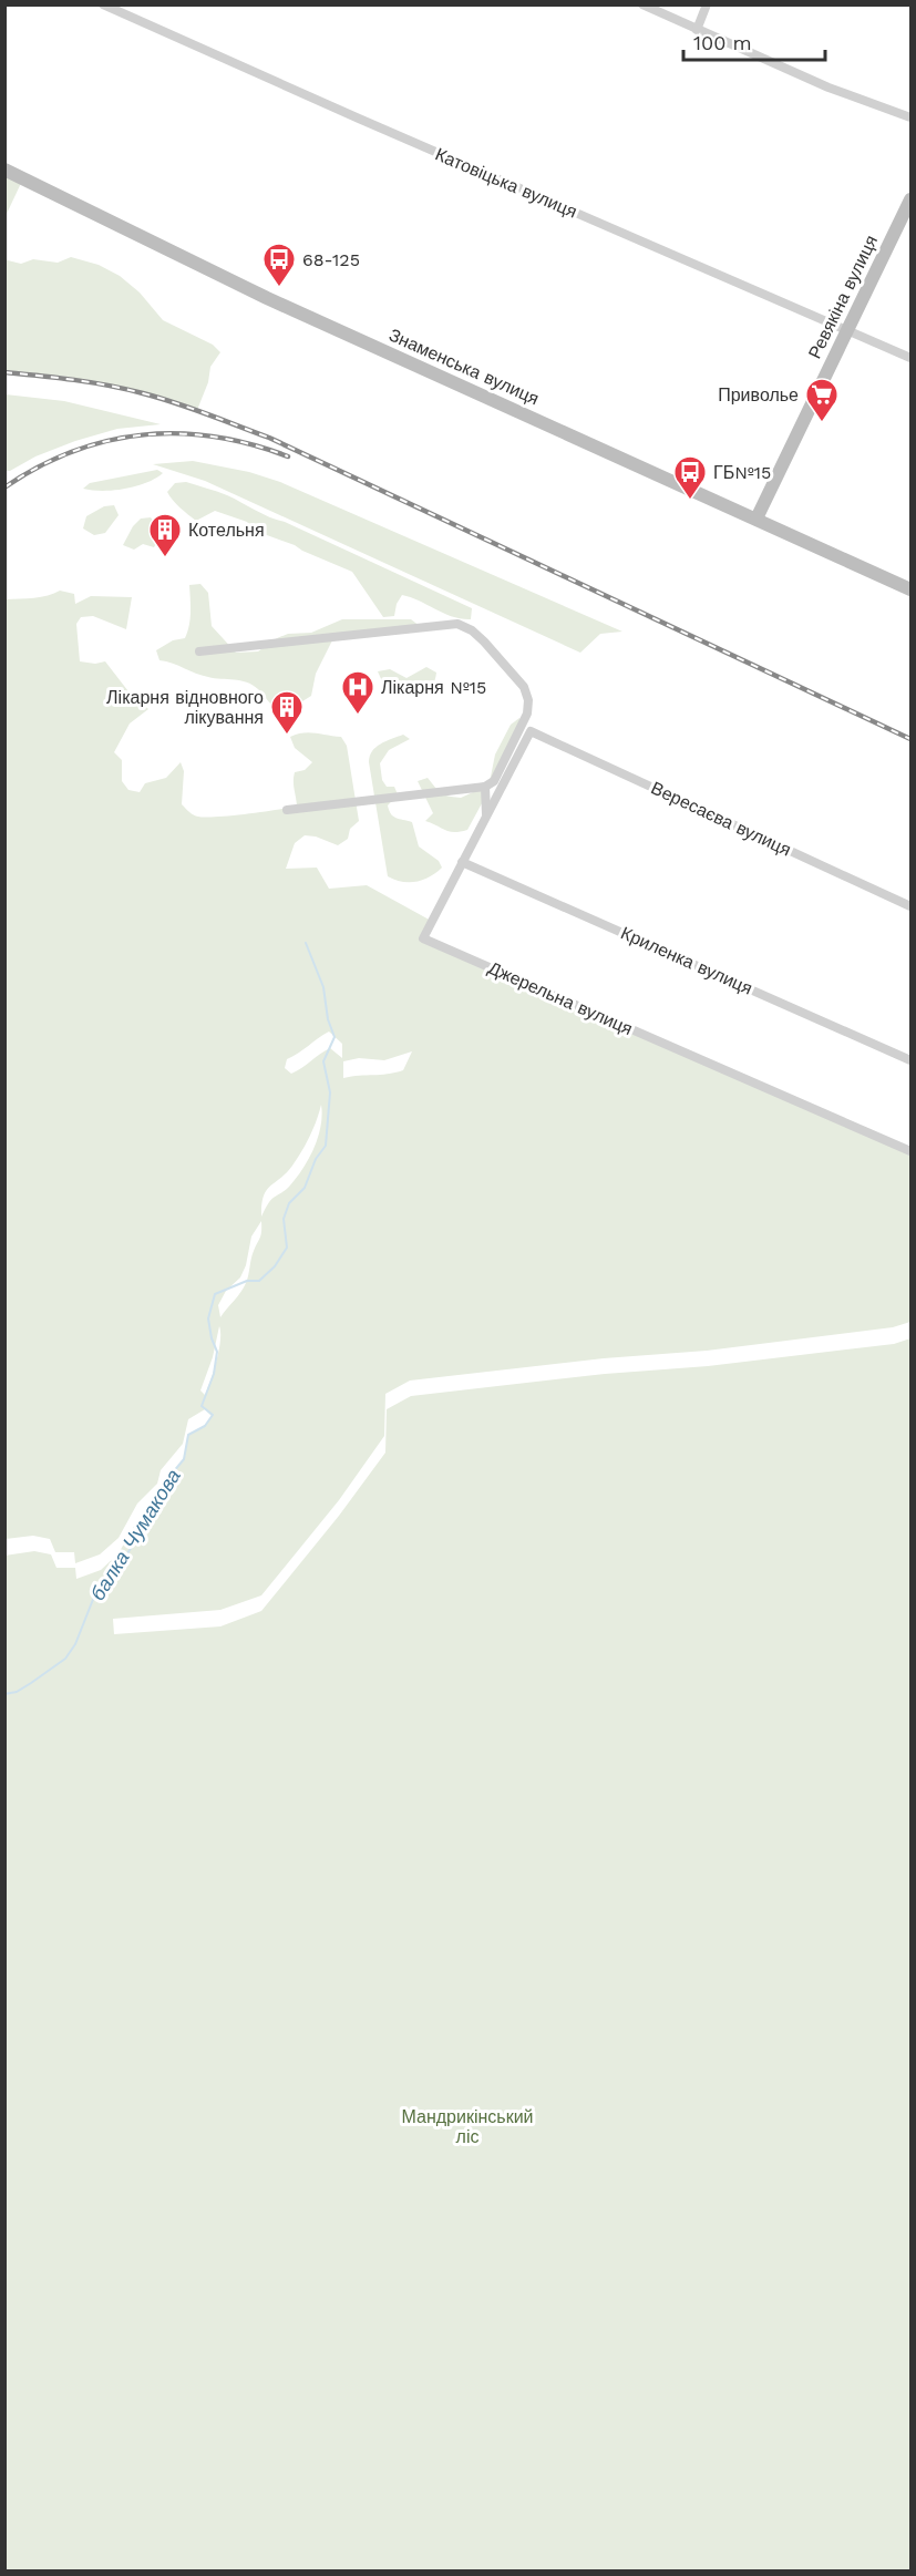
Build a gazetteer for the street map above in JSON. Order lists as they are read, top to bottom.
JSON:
{
  "streets": {
    "main road": ["Ревякіна вулиця", "Знаменська вулиця"],
    "street": [
      "Катовіцька вулиця",
      "Вересаєва вулиця",
      "Криленка вулиця",
      "Джерельна вулиця"
    ]
  },
  "crossings": [
    ["Катовіцька вулиця", "Ревякіна вулиця"],
    ["Ревякіна вулиця", "Знаменська вулиця"],
    ["Вересаєва вулиця", "Джерельна вулиця"],
    ["Криленка вулиця", "Джерельна вулиця"]
  ],
  "water": ["балка Чумакова"],
  "parks": ["Мандрикінський ліс"],
  "places": {
    "bus stop": ["68-125", "ГБ№15"],
    "supermarket": ["Приволье"],
    "building": ["Котельня", "Лікарня відновного лікування"],
    "hospital": ["Лікарня №15"]
  },
  "scale_bar": "100 m"
}
